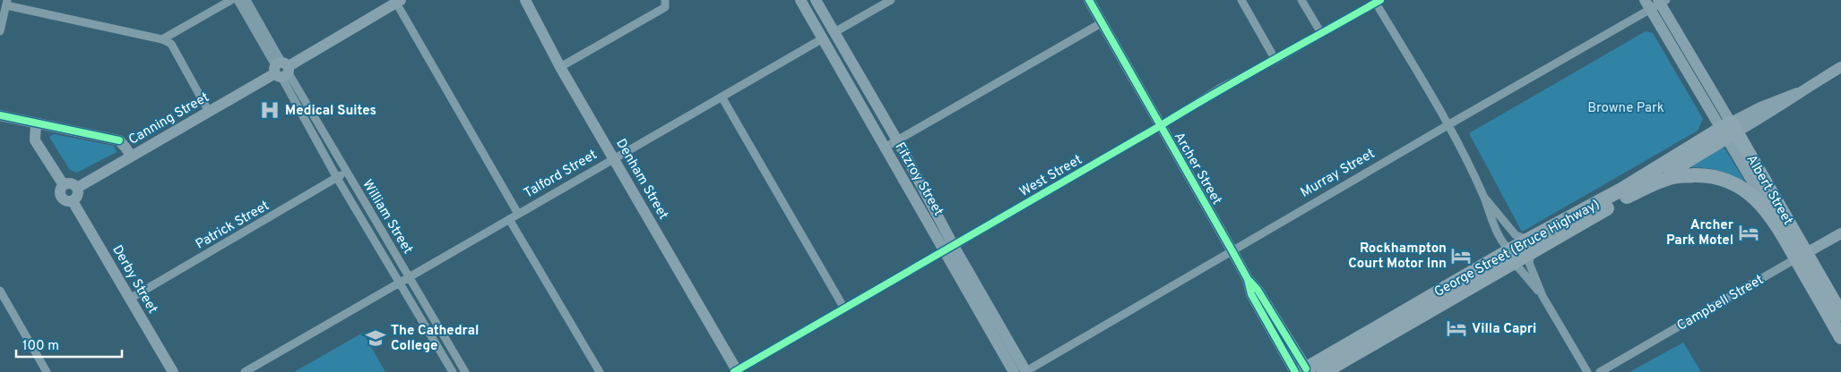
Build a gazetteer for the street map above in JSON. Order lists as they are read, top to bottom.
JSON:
{
  "streets": {
    "highway": ["Albert Street", "George Street (Bruce Highway)"],
    "street": [
      "Canning Street",
      "Archer Street",
      "Murray Street",
      "Talford Street",
      "West Street",
      "Denham Street",
      "Fitzroy Street",
      "William Street",
      "Patrick Street",
      "Derby Street",
      "Campbell Street"
    ]
  },
  "crossings": [
    ["Canning Street", "William Street"],
    ["Canning Street", "Derby Street"],
    ["Archer Street", "Murray Street"],
    ["Archer Street", "West Street"],
    ["Archer Street", "George Street (Bruce Highway)"],
    ["Murray Street", "Fitzroy Street"],
    ["Murray Street", "Albert Street"],
    ["Talford Street", "Denham Street"],
    ["Talford Street", "Fitzroy Street"],
    ["Talford Street", "William Street"],
    ["West Street", "Denham Street"],
    ["West Street", "Fitzroy Street"],
    ["Albert Street", "George Street (Bruce Highway)"],
    ["Albert Street", "Campbell Street"],
    ["William Street", "Patrick Street"],
    ["Patrick Street", "Derby Street"]
  ],
  "parks": ["Browne Park"],
  "places": {
    "hospital": ["Medical Suites"],
    "hotel": ["Archer Park Motel", "Rockhampton Court Motor Inn", "Villa Capri"],
    "school or university": ["The Cathedral College"]
  },
  "scale_bar": "100 m"
}
